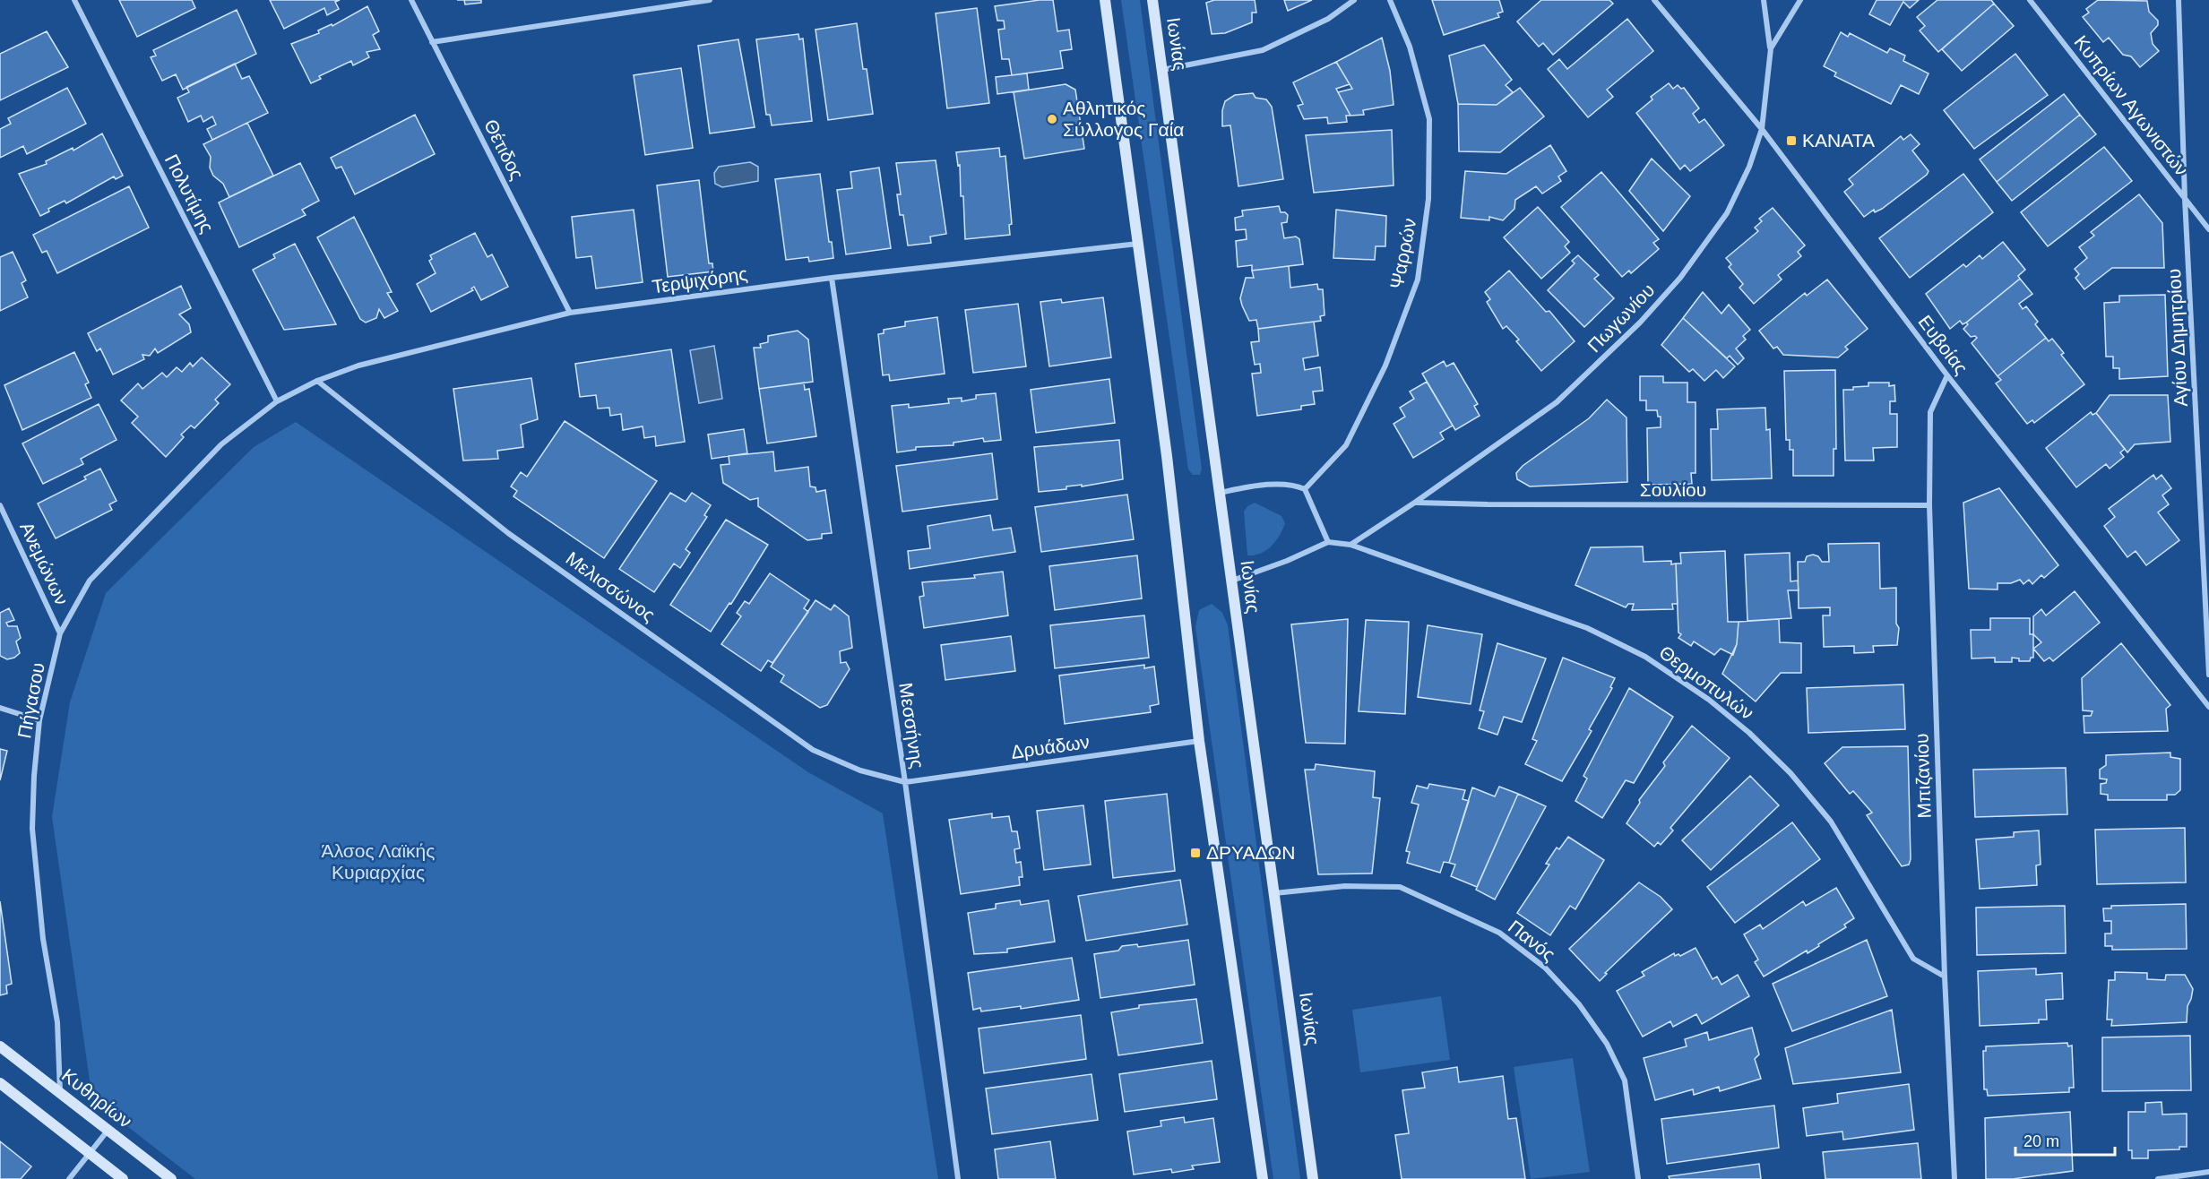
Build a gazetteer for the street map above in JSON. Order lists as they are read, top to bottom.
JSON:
{
  "streets": {
    "street": [
      "Ιωνίας",
      "Κυπρίων Αγωνιστών",
      "Θέτιδος",
      "Πολυτίμης",
      "Ψαρρών",
      "Τερψιχόρης",
      "Πωγωνίου",
      "Αγίου Δημητρίου",
      "Ευβοίας",
      "Σουλίου",
      "Ανεμώνων",
      "Μελισσώνος",
      "Θερμοπυλών",
      "Πήγασου",
      "Μεσσήνης",
      "Δρυάδων",
      "Μπιζανίου",
      "Πανός",
      "Κυθηρίων"
    ]
  },
  "crossings": [
    ["Ιωνίας", "Πανός"],
    ["Κυπρίων Αγωνιστών", "Αγίου Δημητρίου"],
    ["Θέτιδος", "Τερψιχόρης"],
    ["Πολυτίμης", "Τερψιχόρης"],
    ["Πολυτίμης", "Πήγασου"],
    ["Τερψιχόρης", "Μελισσώνος"],
    ["Τερψιχόρης", "Πήγασου"],
    ["Τερψιχόρης", "Μεσσήνης"],
    ["Πωγωνίου", "Ευβοίας"],
    ["Πωγωνίου", "Σουλίου"],
    ["Πωγωνίου", "Θερμοπυλών"],
    ["Ευβοίας", "Μπιζανίου"],
    ["Σουλίου", "Μπιζανίου"],
    ["Ανεμώνων", "Πήγασου"],
    ["Μελισσώνος", "Μεσσήνης"],
    ["Μελισσώνος", "Δρυάδων"],
    ["Θερμοπυλών", "Μπιζανίου"],
    ["Πήγασου", "Κυθηρίων"],
    ["Μεσσήνης", "Δρυάδων"]
  ],
  "parks": ["Άλσος Λαϊκής Κυριαρχίας"],
  "places": {
    "other": ["Αθλητικός Σύλλογος Γαία"],
    "transit": ["ΚΑΝΑΤΑ", "ΔΡΥΑΔΩΝ"]
  },
  "scale_bar": "20 m"
}
